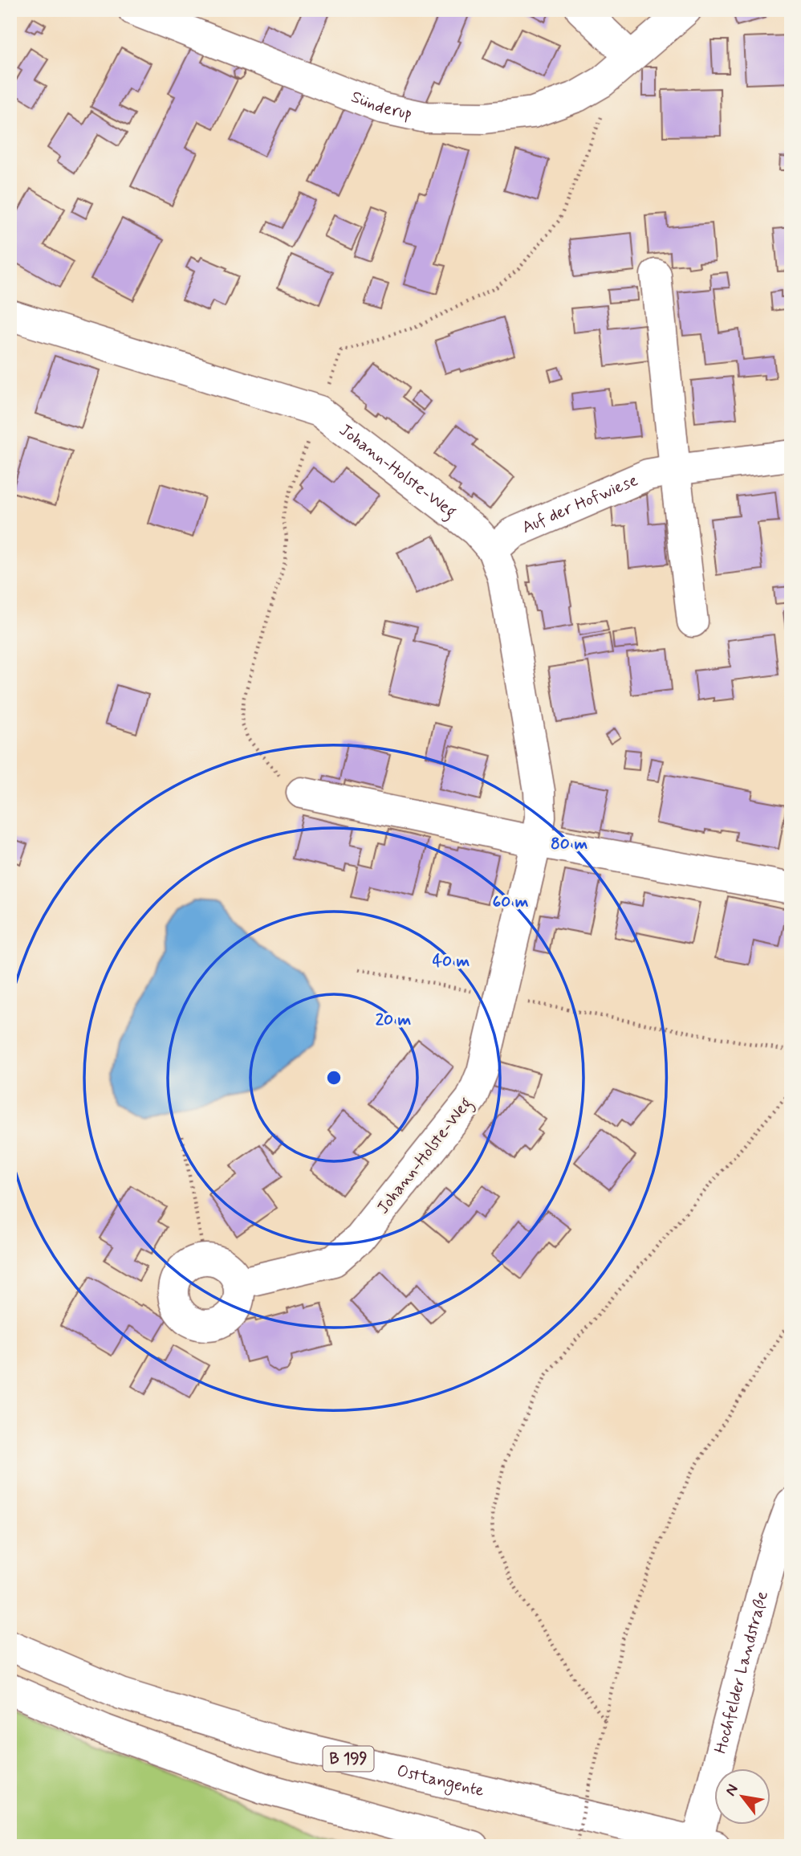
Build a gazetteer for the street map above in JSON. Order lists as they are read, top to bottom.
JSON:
{
  "streets": {
    "street": [
      "Sünderup",
      "Johann-Holste-Weg",
      "Auf der Hofwiese",
      "Hochfelder Landstraße",
      "B 199",
      "Osttangente"
    ]
  },
  "crossings": [
    ["Johann-Holste-Weg", "Auf der Hofwiese"],
    ["Hochfelder Landstraße", "Osttangente"]
  ],
  "north": "top left",
  "rings": [
    "80 m",
    "60 m",
    "40 m",
    "20 m"
  ]
}
